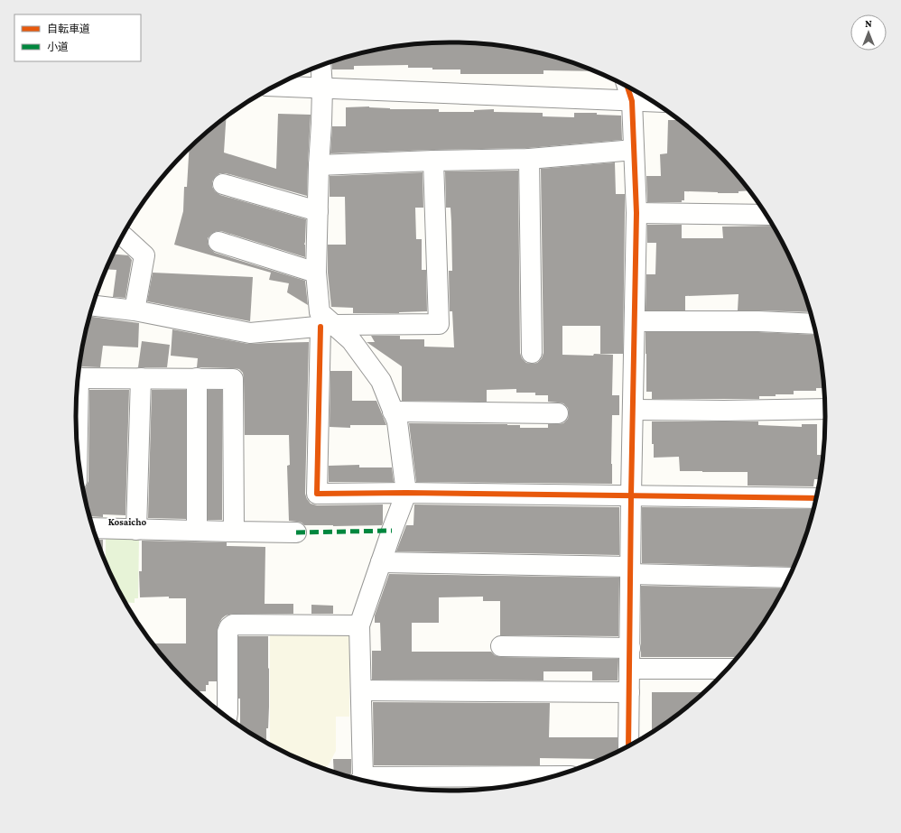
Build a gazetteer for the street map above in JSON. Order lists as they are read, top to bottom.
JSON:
{
  "districts": ["Kosaicho"],
  "legend": ["自転車道", "小道"],
  "north": "top"
}
